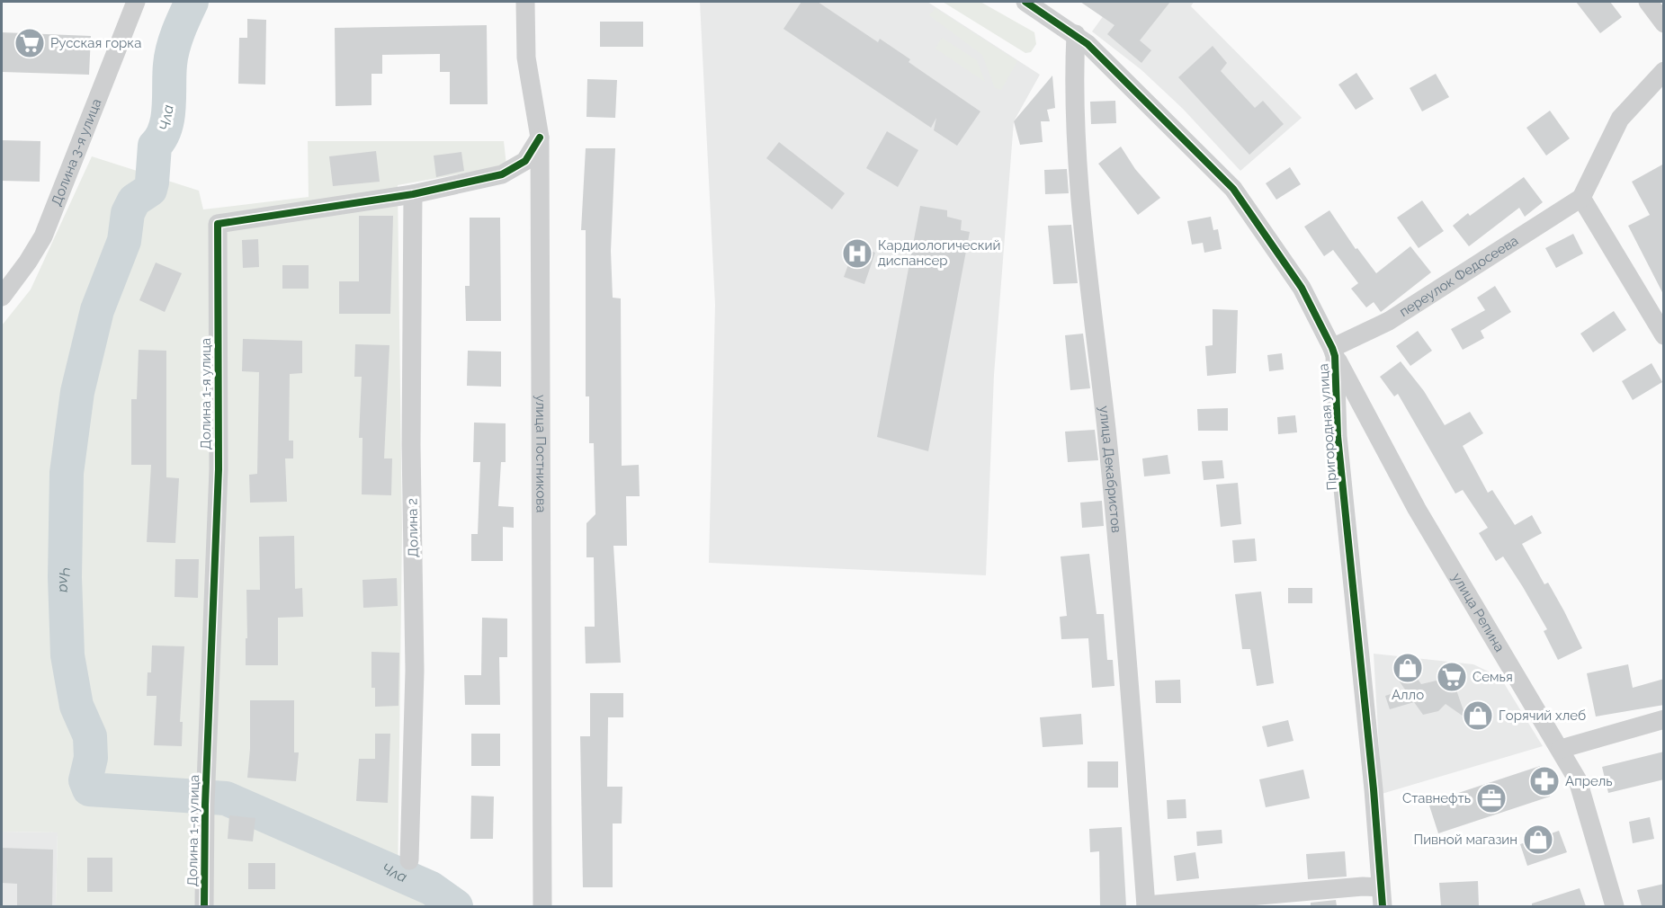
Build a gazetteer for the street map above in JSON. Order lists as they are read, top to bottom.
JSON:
{
  "streets": {
    "street": [
      "Долина 3-я улица",
      "переулок Федосеева",
      "Долина 1-я улица",
      "Пригородная улица",
      "улица Постникова",
      "улица Декабристов",
      "Долина 2",
      "улица Репина"
    ]
  },
  "crossings": [
    ["переулок Федосеева", "Пригородная улица"],
    ["переулок Федосеева", "улица Репина"],
    ["Долина 1-я улица", "улица Постникова"],
    ["Долина 1-я улица", "Долина 2"],
    ["Пригородная улица", "улица Декабристов"],
    ["Пригородная улица", "улица Репина"]
  ],
  "water": ["Чла"],
  "places": {
    "supermarket": ["Русская горка", "Семья"],
    "hospital": ["Кардиологический диспансер"],
    "shop": ["Алло", "Горячий хлеб", "Пивной магазин"],
    "pharmacy": ["Апрель"],
    "office": ["Ставнефть"]
  }
}
